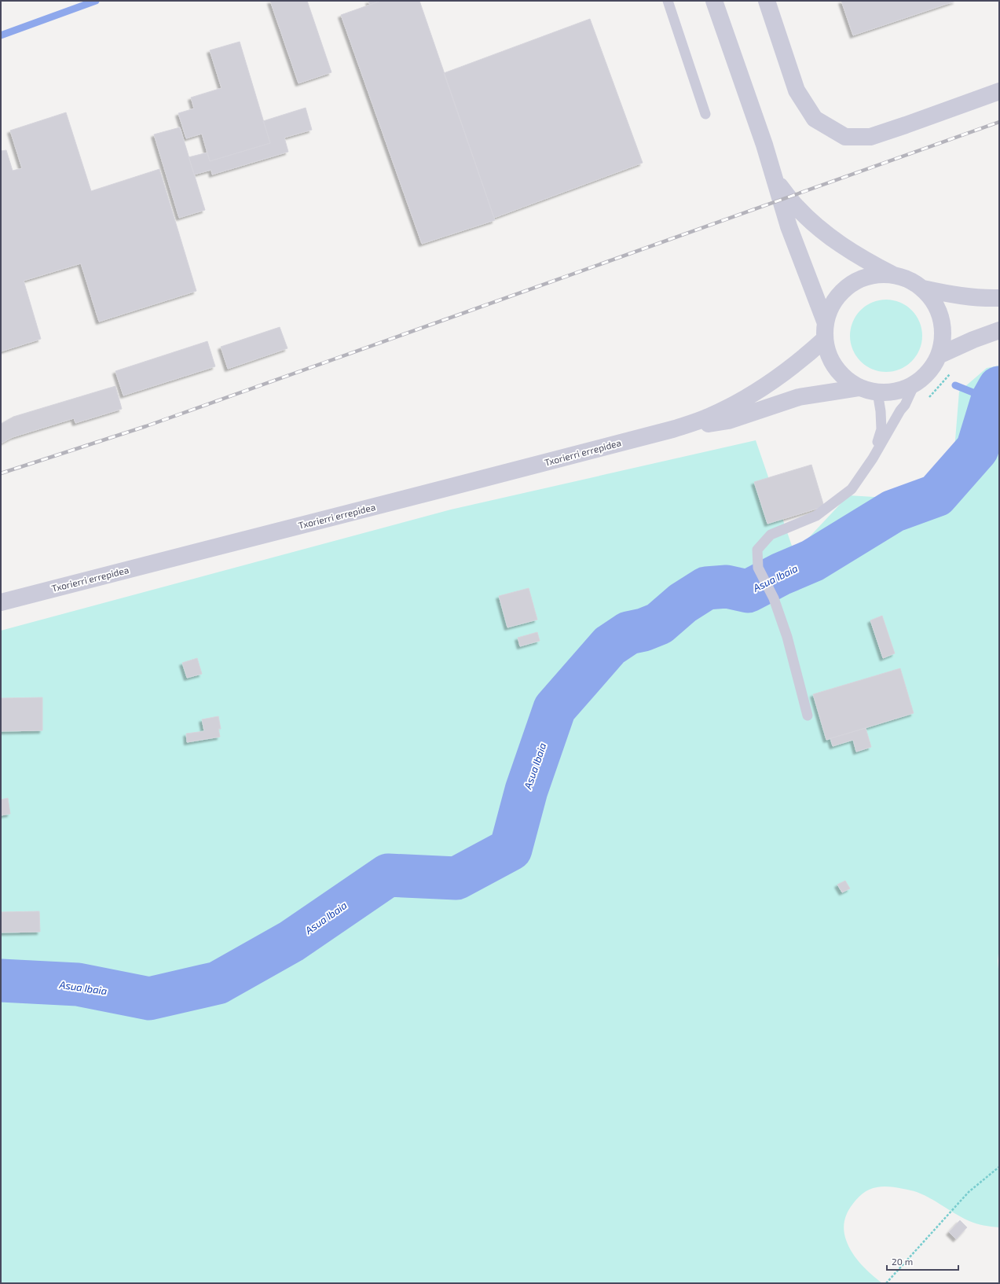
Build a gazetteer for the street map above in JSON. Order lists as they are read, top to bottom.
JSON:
{
  "streets": {
    "street": ["Txorierri errepidea"]
  },
  "water": ["Asua Ibaia"],
  "scale_bar": "20 m"
}
